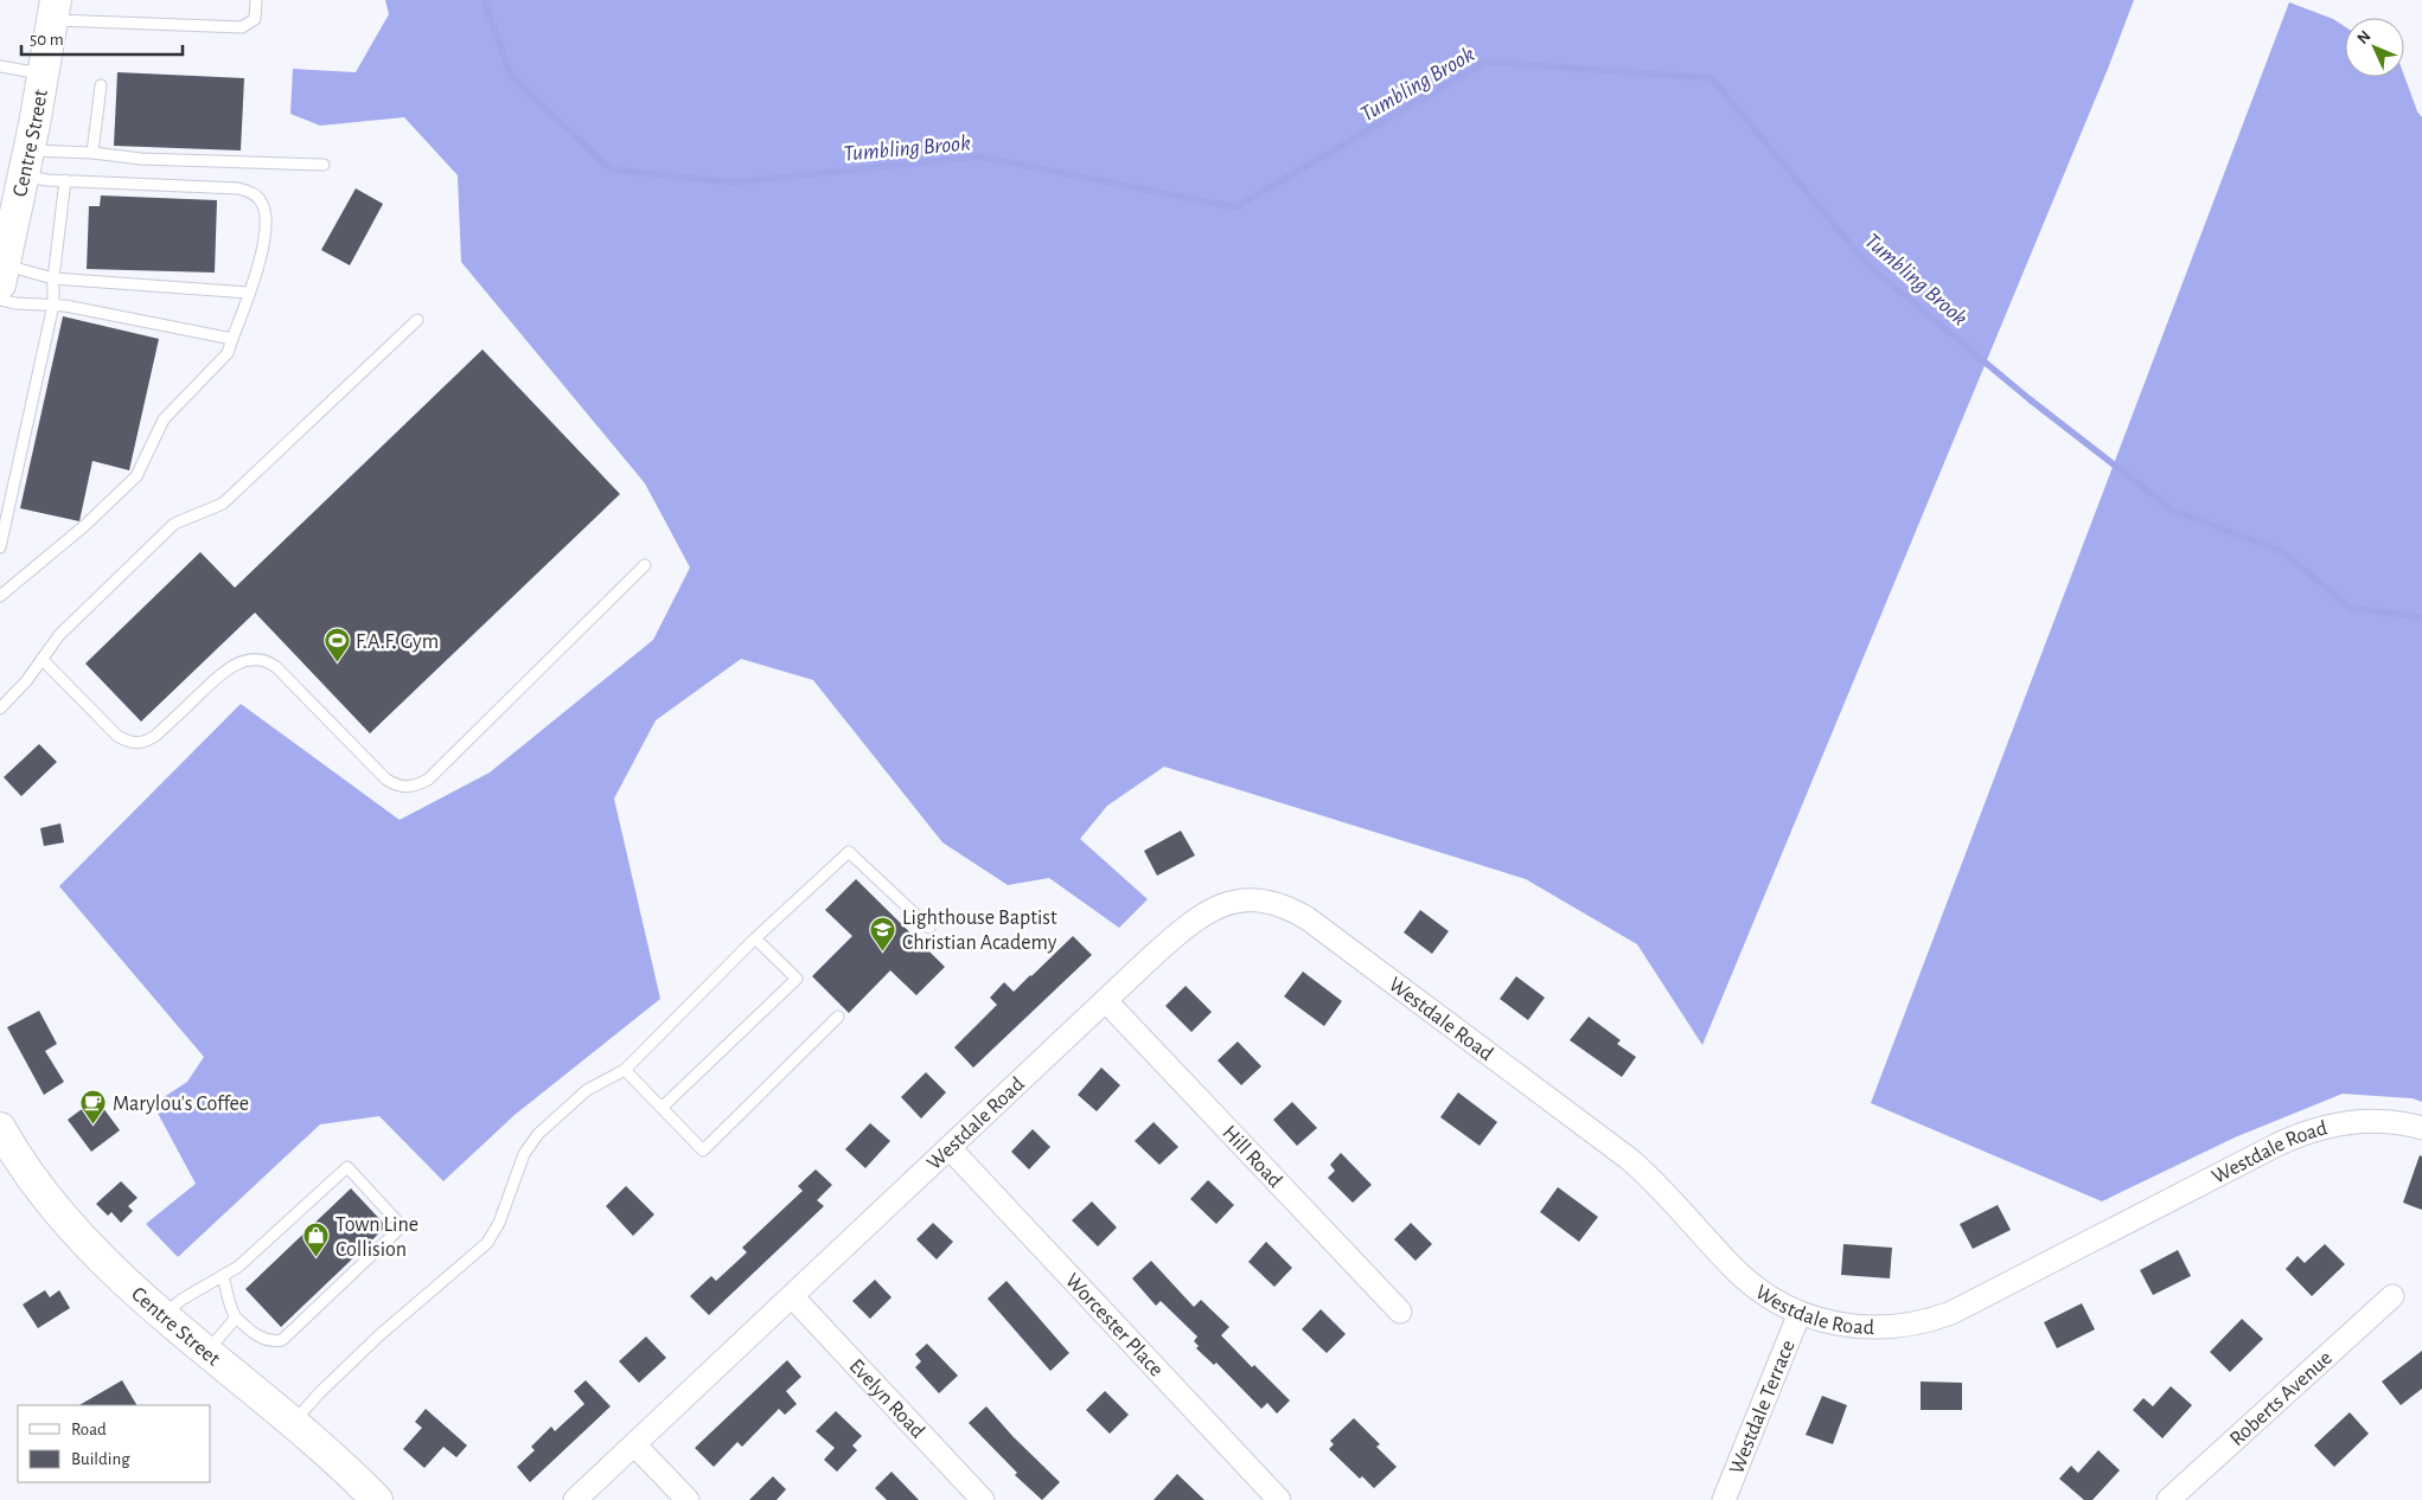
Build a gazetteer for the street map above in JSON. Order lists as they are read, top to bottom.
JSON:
{
  "streets": {
    "main road": ["Centre Street"],
    "street": [
      "Westdale Road",
      "Hill Road",
      "Worcester Place",
      "Evelyn Road",
      "Roberts Avenue",
      "Westdale Terrace"
    ]
  },
  "crossings": [
    ["Westdale Road", "Hill Road"],
    ["Westdale Road", "Worcester Place"],
    ["Westdale Road", "Evelyn Road"],
    ["Westdale Road", "Westdale Terrace"]
  ],
  "water": ["Tumbling Brook"],
  "places": {
    "sports": ["F.A.F. Gym"],
    "school or university": ["Lighthouse Baptist Christian Academy"],
    "cafe": ["Marylou's Coffee"],
    "shop": ["Town Line Collision"]
  },
  "legend": ["Road", "Building"],
  "scale_bar": "50 m",
  "north": "top left"
}
